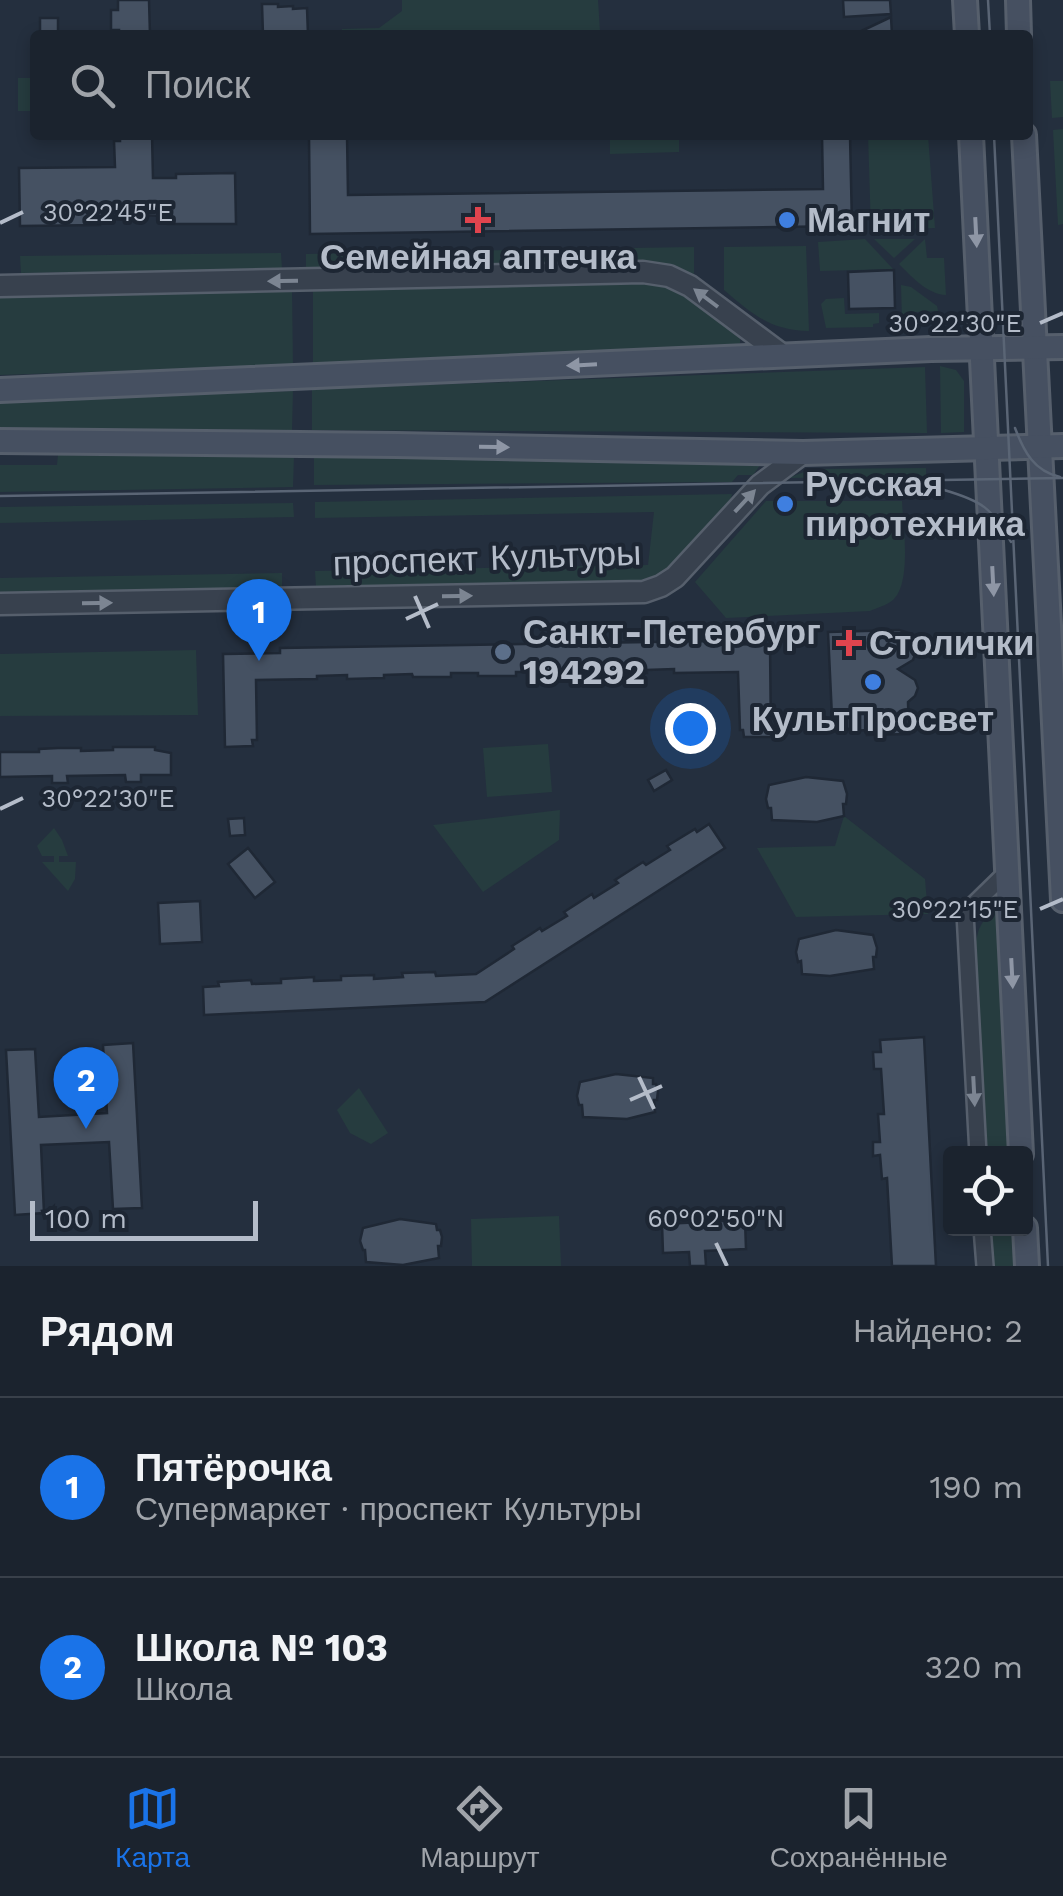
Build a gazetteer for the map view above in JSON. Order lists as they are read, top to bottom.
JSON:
{
  "streets": {
    "street": ["проспект Культуры"]
  },
  "one_way": ["проспект Культуры"],
  "places": {
    "health": ["Семейная аптечка", "Столички"],
    "other": [
      "Магнит",
      "Русская пиротехника",
      "Санкт-Петербург 194292",
      "КультПросвет"
    ]
  },
  "scale_bar": "100 m",
  "page": {
    "search": "Поиск",
    "pins": ["1", "2"],
    "scale": "100 m",
    "heading": ["Рядом", "Найдено: 2"],
    "list": [
      {
        "mark": "1",
        "name": "Пятёрочка",
        "note": "Супермаркет · проспект Культуры",
        "value": "190 m"
      },
      {
        "mark": "2",
        "name": "Школа № 103",
        "note": "Школа",
        "value": "320 m"
      }
    ],
    "nav": ["Карта", "Маршрут", "Сохранённые"]
  },
  "coordinates": [
    "30°22'45\"E",
    "30°22'30\"E",
    "30°22'15\"E",
    "60°02'50\"N"
  ]
}
